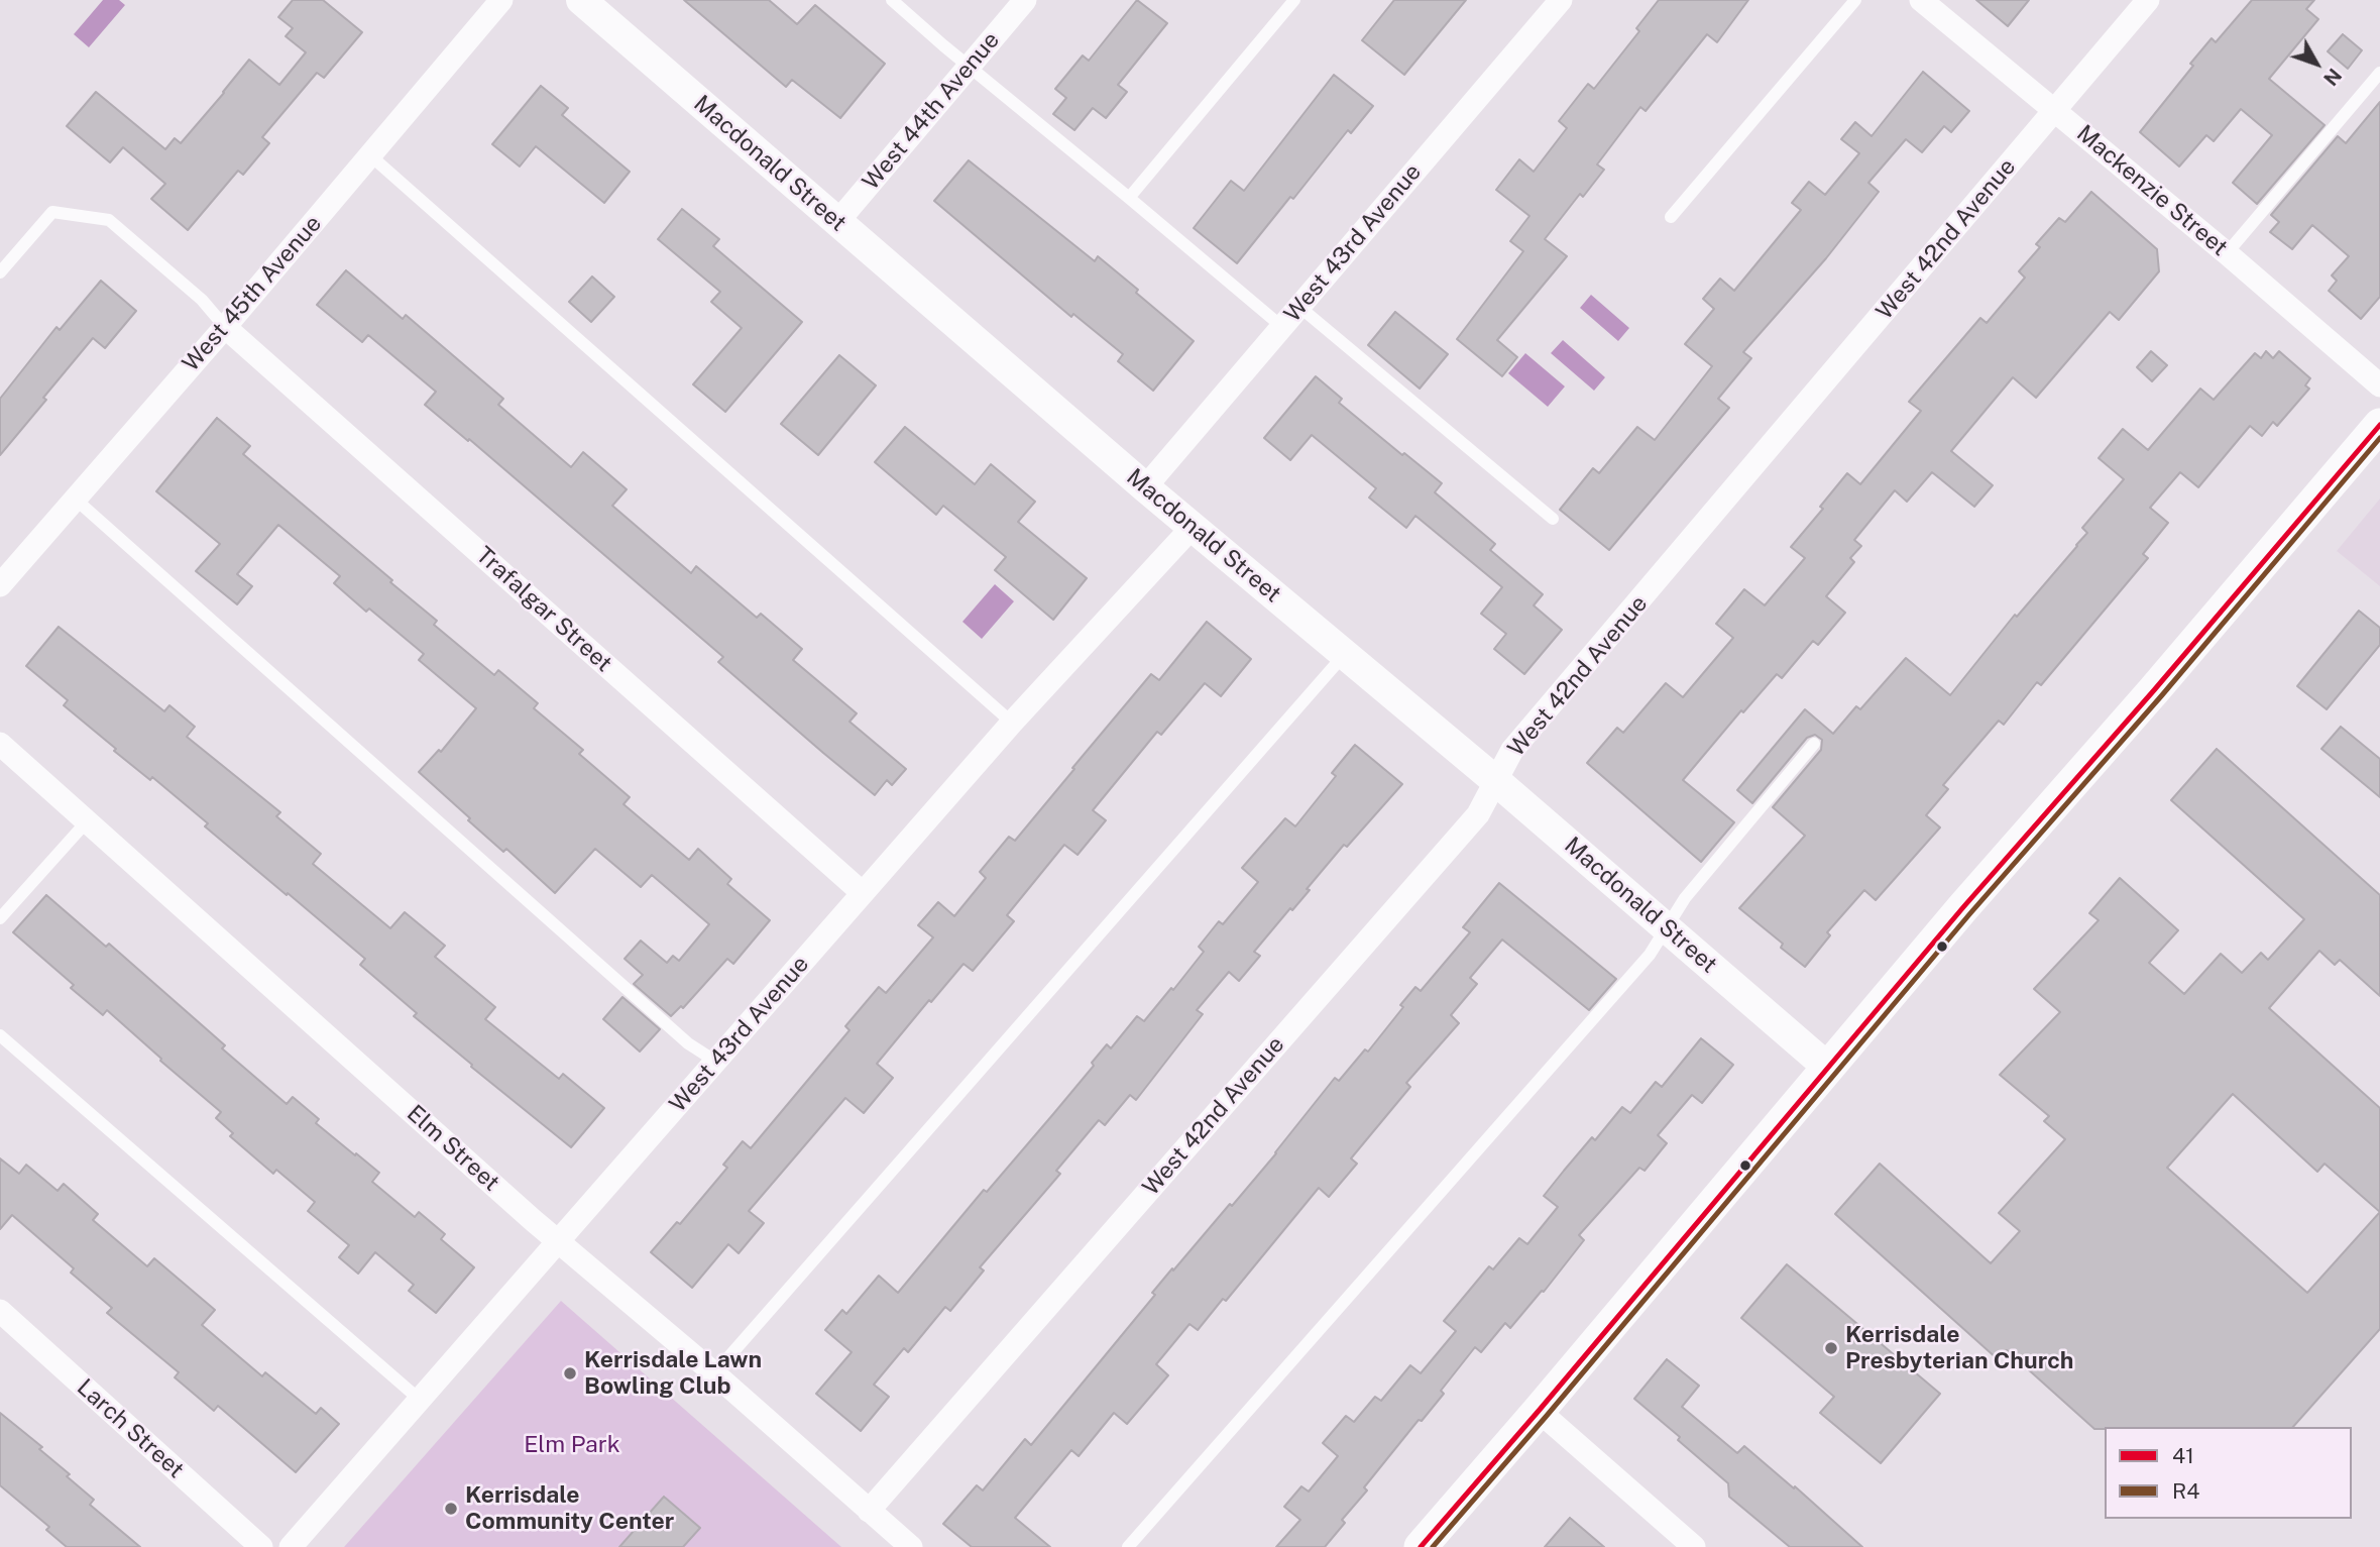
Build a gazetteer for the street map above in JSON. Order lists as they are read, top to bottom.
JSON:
{
  "streets": {
    "street": [
      "West 44th Avenue",
      "Macdonald Street",
      "Mackenzie Street",
      "West 42nd Avenue",
      "West 43rd Avenue",
      "West 45th Avenue",
      "Trafalgar Street",
      "Elm Street",
      "Larch Street"
    ]
  },
  "crossings": [
    ["West 44th Avenue", "Macdonald Street"],
    ["Macdonald Street", "West 42nd Avenue"],
    ["Macdonald Street", "West 43rd Avenue"],
    ["Mackenzie Street", "West 42nd Avenue"],
    ["West 42nd Avenue", "Elm Street"],
    ["West 43rd Avenue", "Trafalgar Street"],
    ["West 43rd Avenue", "Elm Street"],
    ["West 45th Avenue", "Trafalgar Street"]
  ],
  "parks": ["Elm Park"],
  "places": ["Kerrisdale Presbyterian Church", "Kerrisdale Lawn Bowling Club", "Kerrisdale Community Center"],
  "lines": ["transit line 41", "transit line R4"],
  "legend": ["41", "R4"],
  "north": "bottom right"
}
